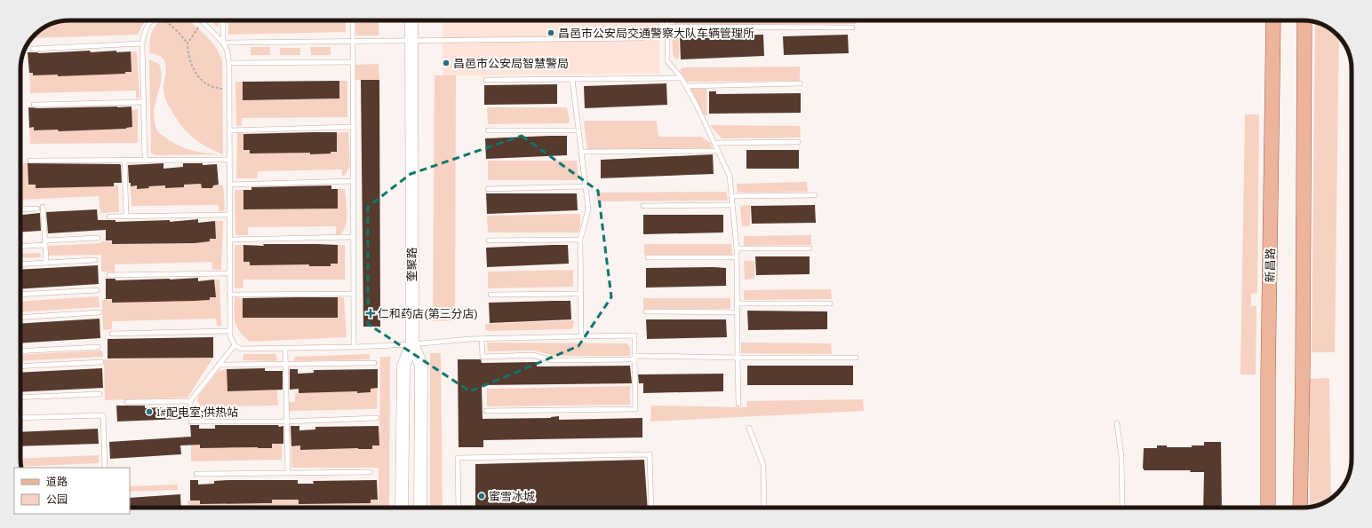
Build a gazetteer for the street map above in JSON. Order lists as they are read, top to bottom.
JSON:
{
  "streets": {
    "main road": ["新昌路"],
    "street": ["奎聚路"]
  },
  "places": {
    "other": [
      "昌邑市公安局交通警察大队车辆管理所",
      "昌邑市公安局智慧警局",
      "1#配电室;供热站",
      "蜜雪冰城"
    ],
    "health": ["仁和药店(第三分店)"]
  },
  "legend": ["道路", "公园"]
}
